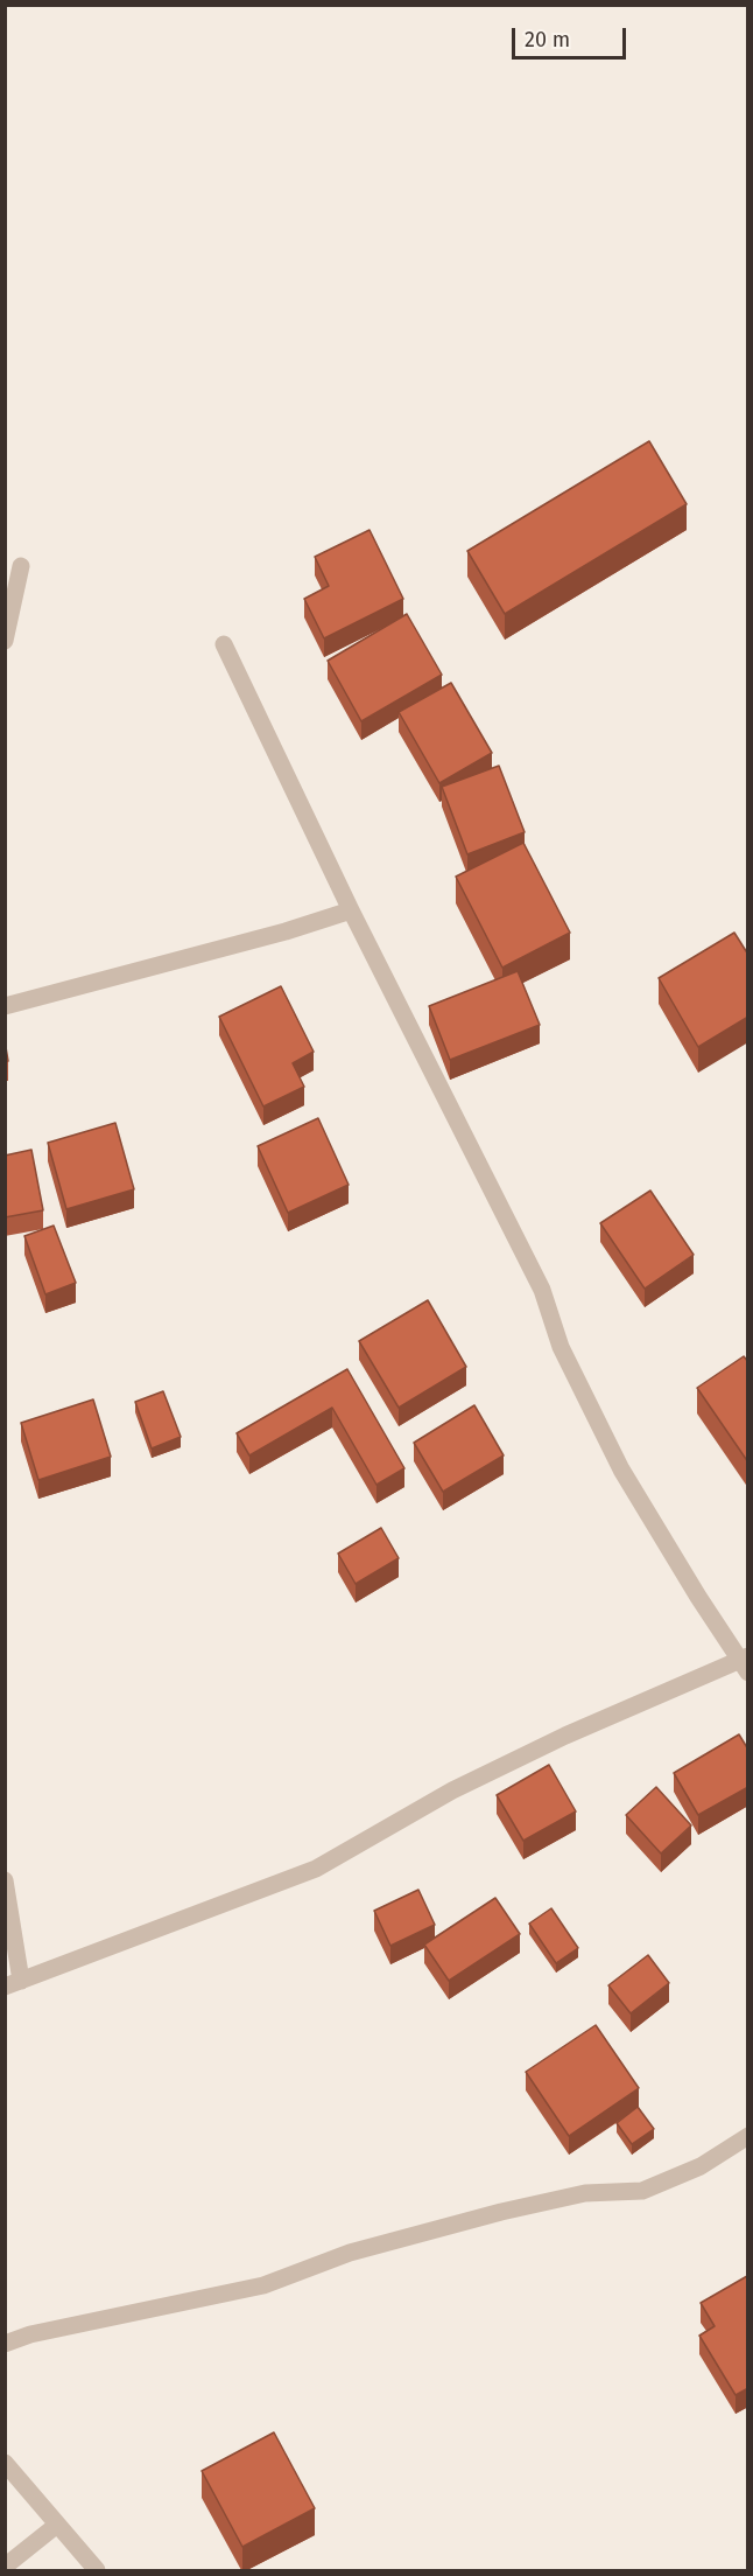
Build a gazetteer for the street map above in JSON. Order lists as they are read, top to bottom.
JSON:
{
  "scale_bar": "20 m"
}
